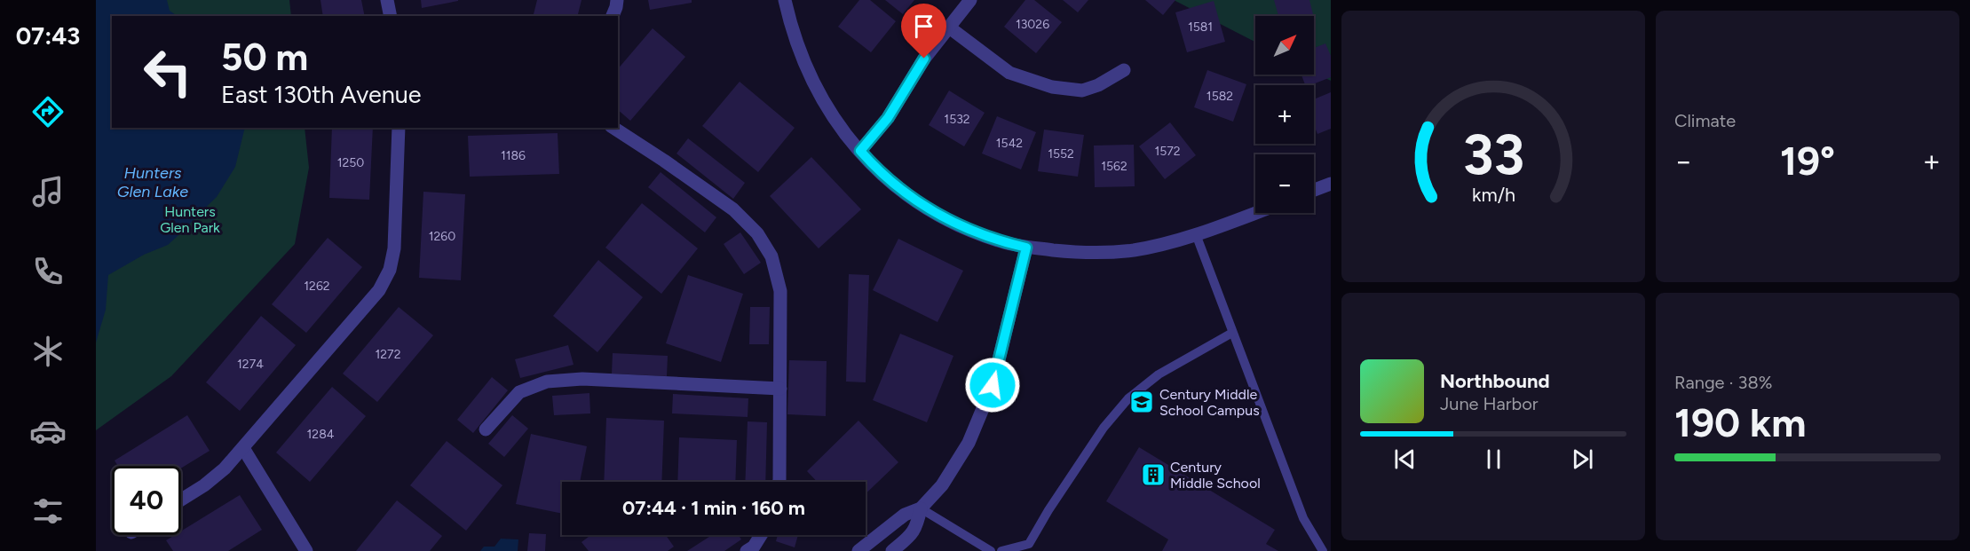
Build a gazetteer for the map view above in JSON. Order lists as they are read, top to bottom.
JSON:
{
  "water": ["Hunters Glen Lake"],
  "parks": ["Hunters Glen Park"],
  "places": {
    "school or university": ["Century Middle School Campus"],
    "building": ["Century Middle School"]
  },
  "house_numbers": [
    "13026",
    "1581",
    "1582",
    "1532",
    "1542",
    "1572",
    "1552",
    "1186",
    "1250",
    "1562",
    "1260",
    "1262",
    "1272",
    "1274",
    "1284"
  ],
  "north": "top right",
  "page": {
    "tabs": "07:43",
    "tile": [
      "Climate",
      ["Range · 38%", "190 km"]
    ],
    "map_buttons": ["+", "−"],
    "turn": ["50 m", "East 130th Avenue"],
    "heat": ["−", "19°", "+"],
    "song": ["Northbound", "June Harbor"],
    "limit": "40",
    "trip": "07:44 · 1 min · 160 m",
    "gauge": ["33", "km/h"]
  }
}
